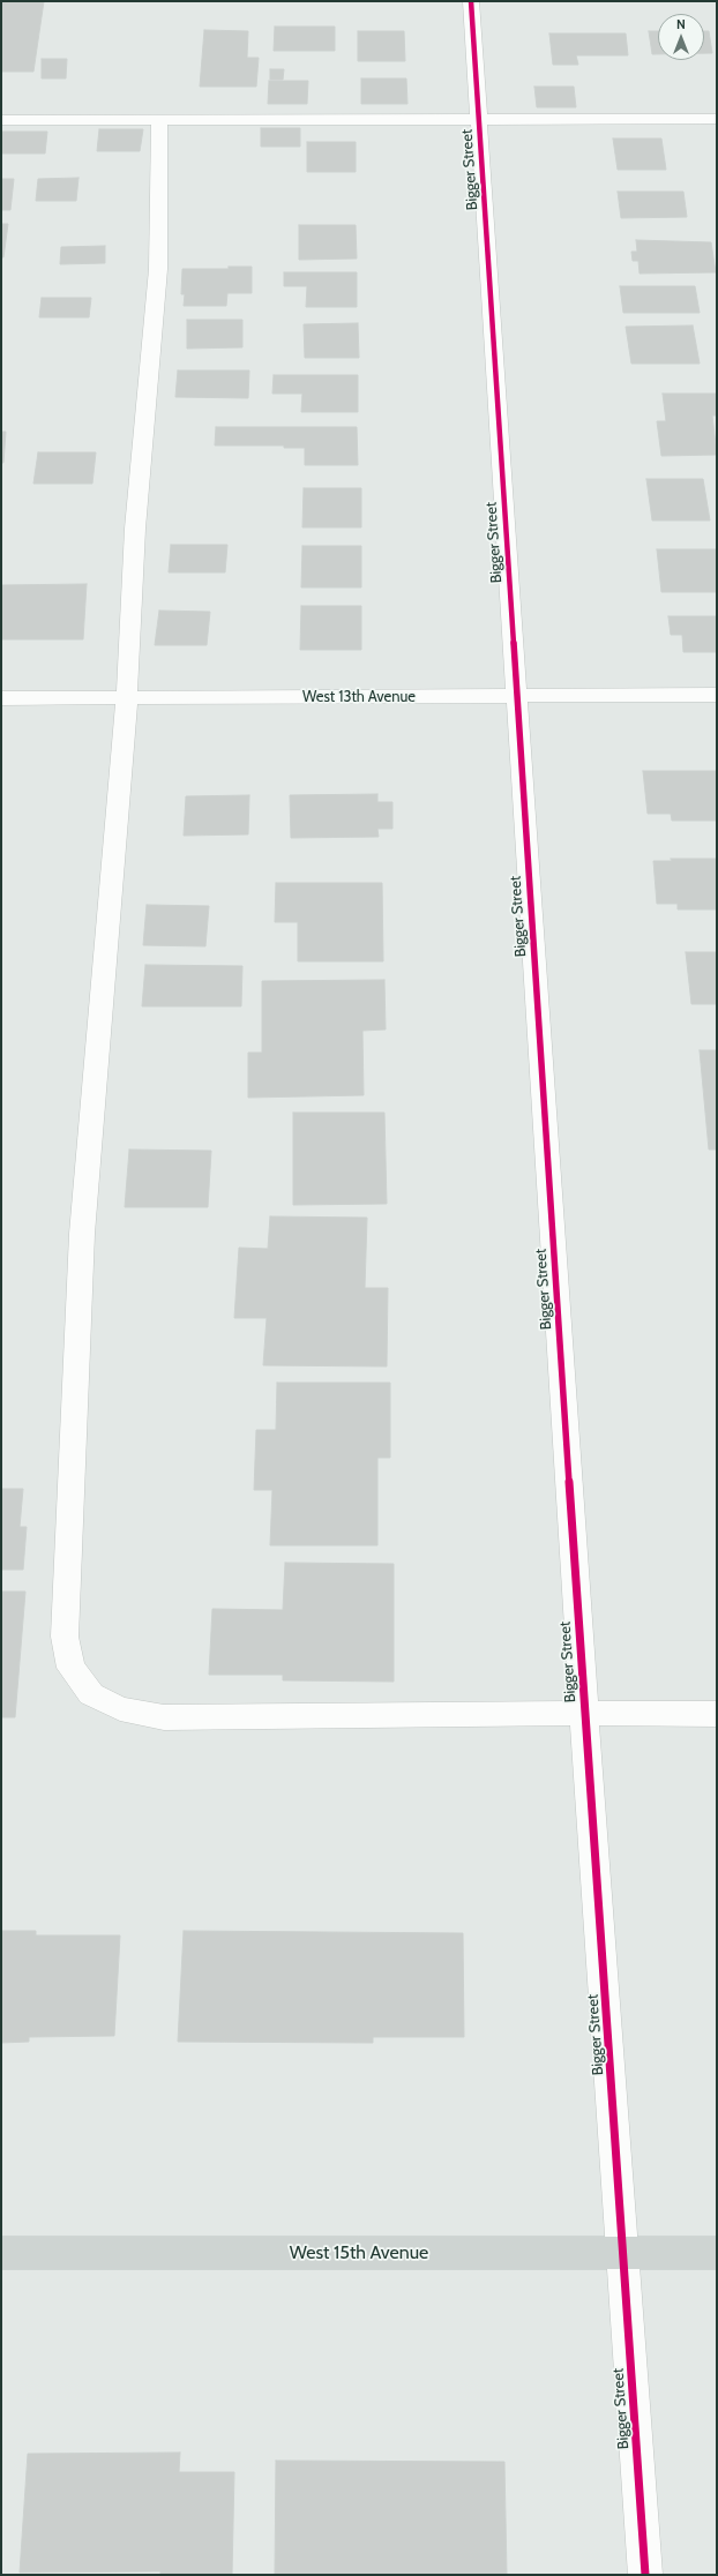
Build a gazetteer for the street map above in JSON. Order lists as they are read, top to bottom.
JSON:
{
  "streets": {
    "main road": ["West 15th Avenue"],
    "street": ["Bigger Street", "West 13th Avenue"]
  },
  "crossings": [
    ["Bigger Street", "West 13th Avenue"],
    ["Bigger Street", "West 15th Avenue"]
  ],
  "north": "top"
}
